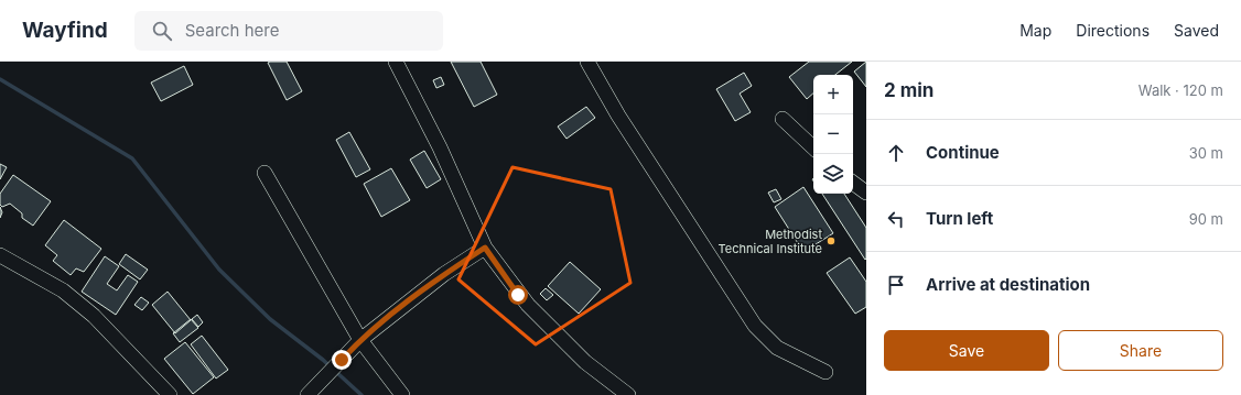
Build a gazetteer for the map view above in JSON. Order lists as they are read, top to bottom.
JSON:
{
  "places": ["Methodist Technical Institute"],
  "page": {
    "header": "Wayfind",
    "search": "Search here",
    "nav": ["Map", "Directions", "Saved"],
    "heading": ["2 min", "Walk · 120 m"],
    "map_buttons": ["+", "−"],
    "list": [
      ["Continue", "30 m"],
      ["Turn left", "90 m"],
      "Arrive at destination"
    ],
    "buttons": ["Save", "Share"]
  }
}
